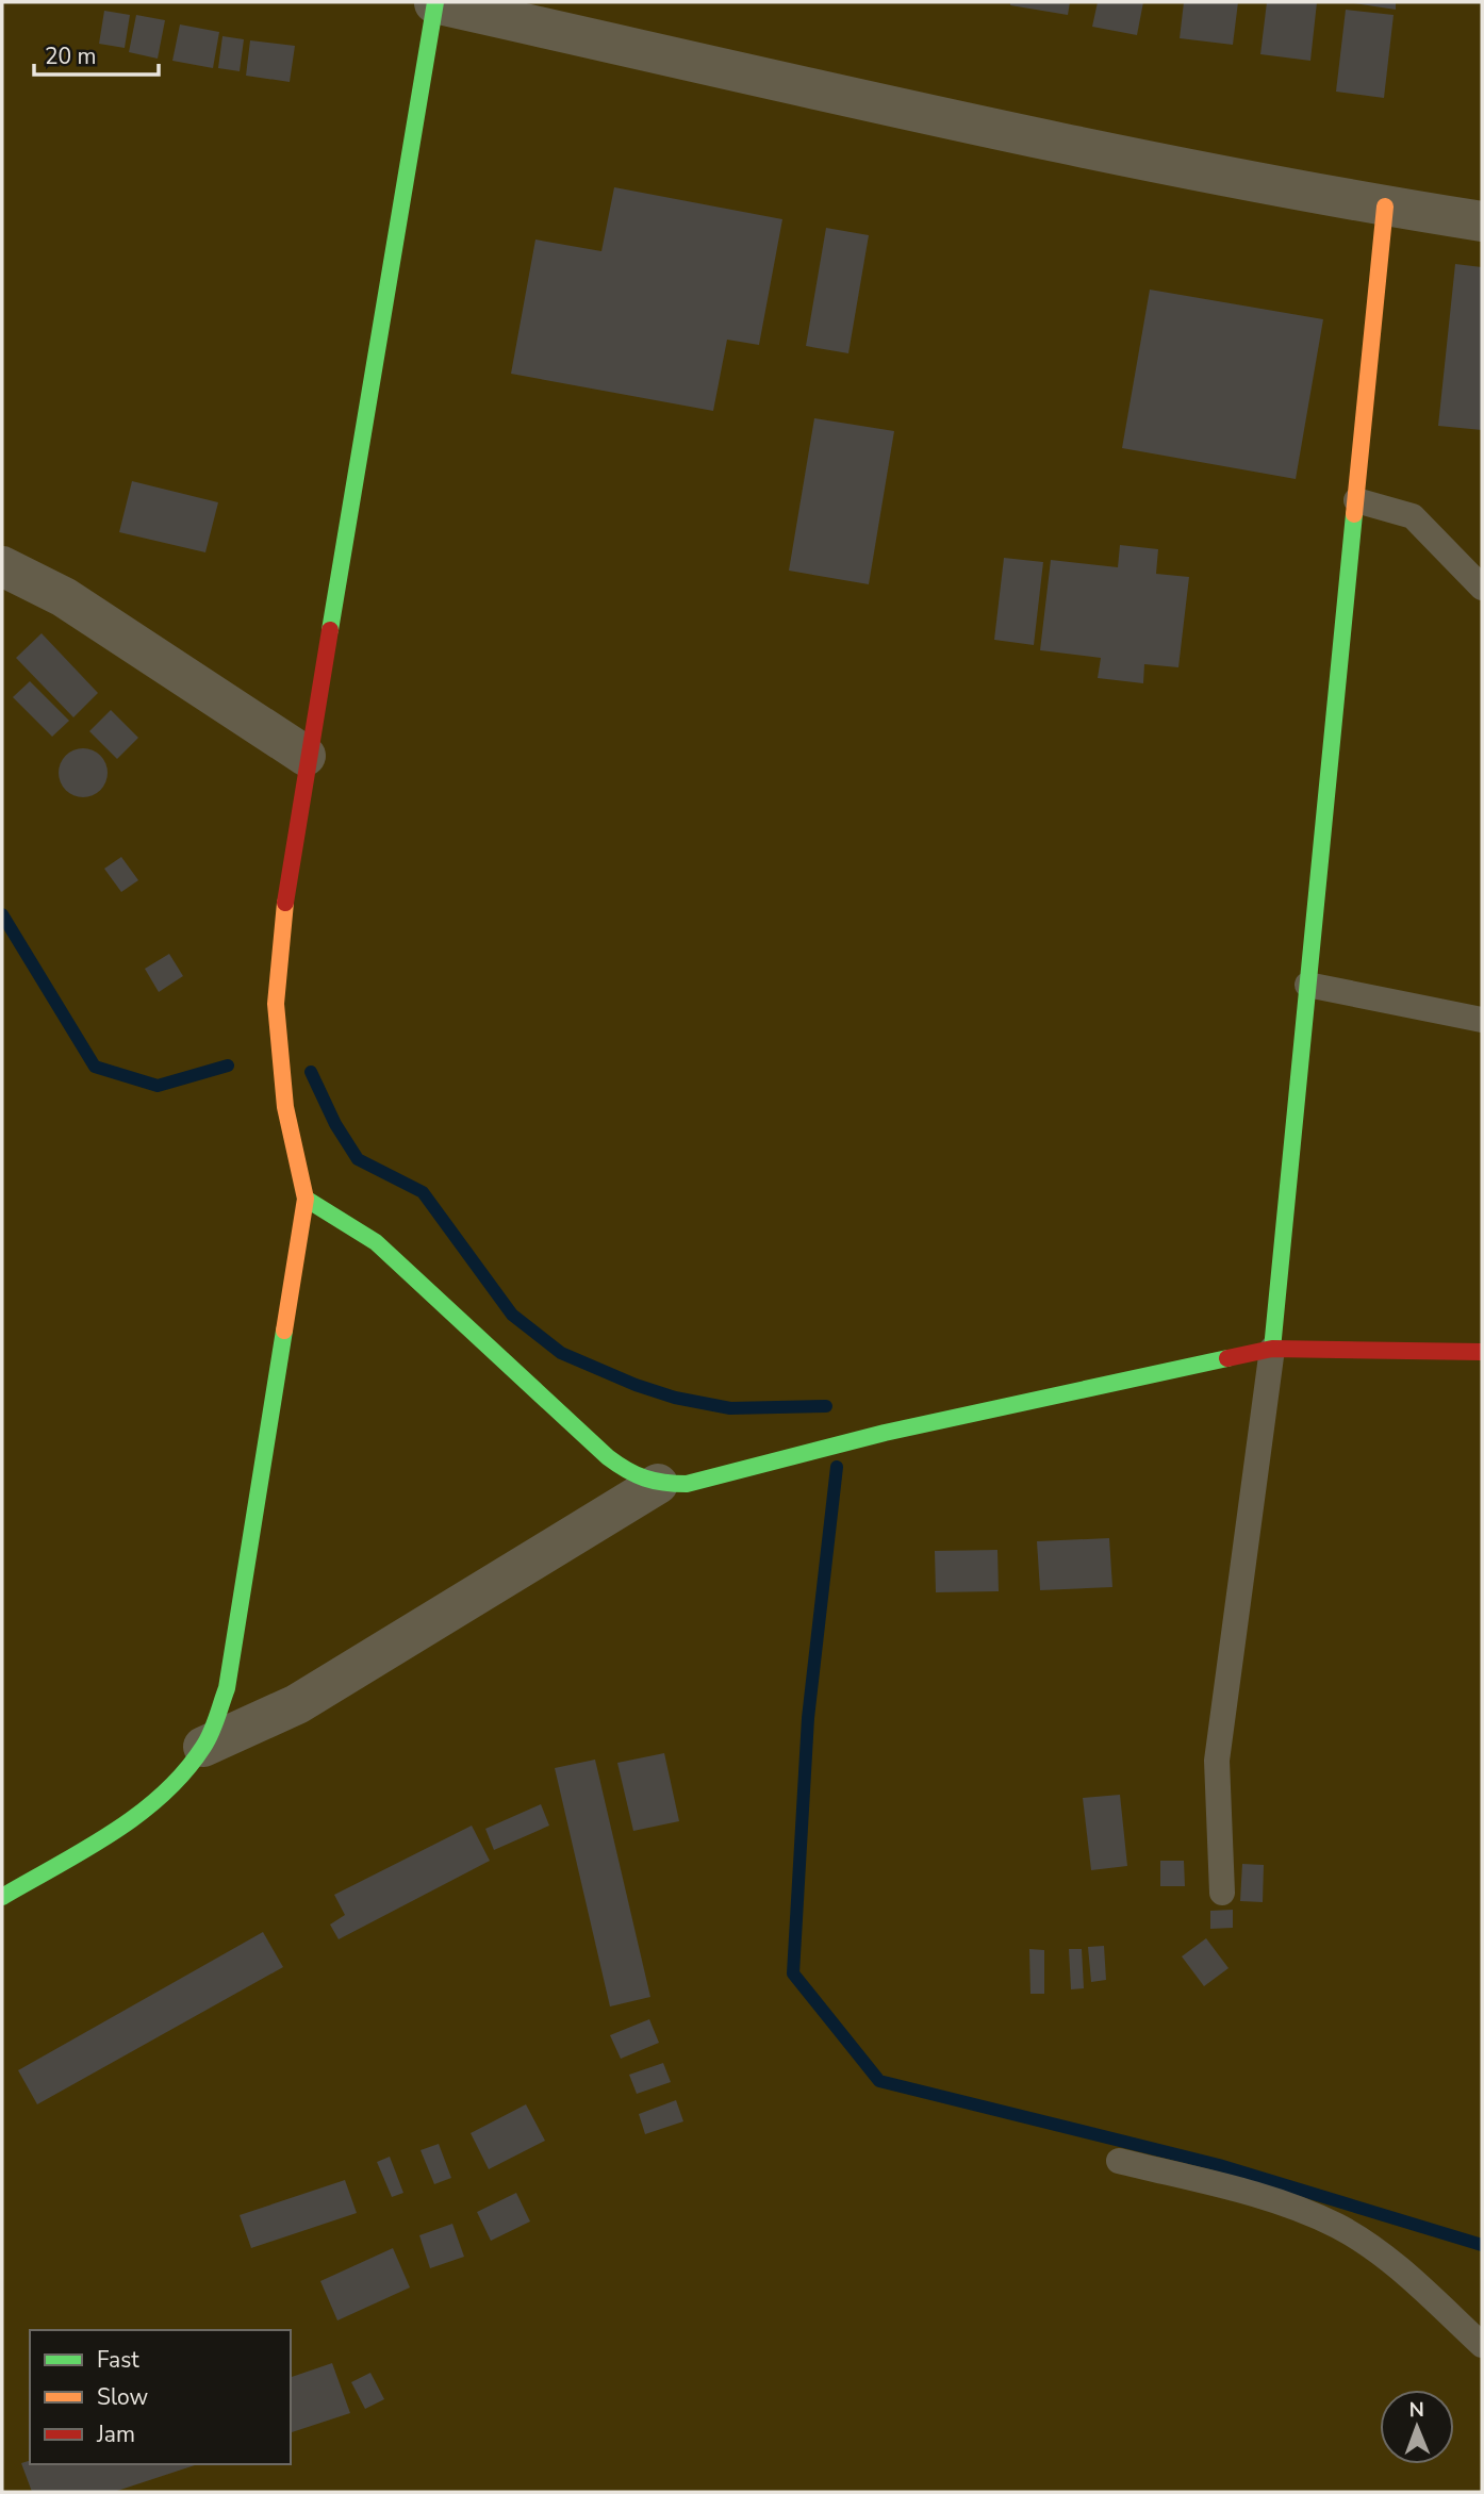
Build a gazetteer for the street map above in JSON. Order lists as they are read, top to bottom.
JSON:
{
  "legend": ["Fast", "Slow", "Jam"],
  "scale_bar": "20 m",
  "north": "top"
}
